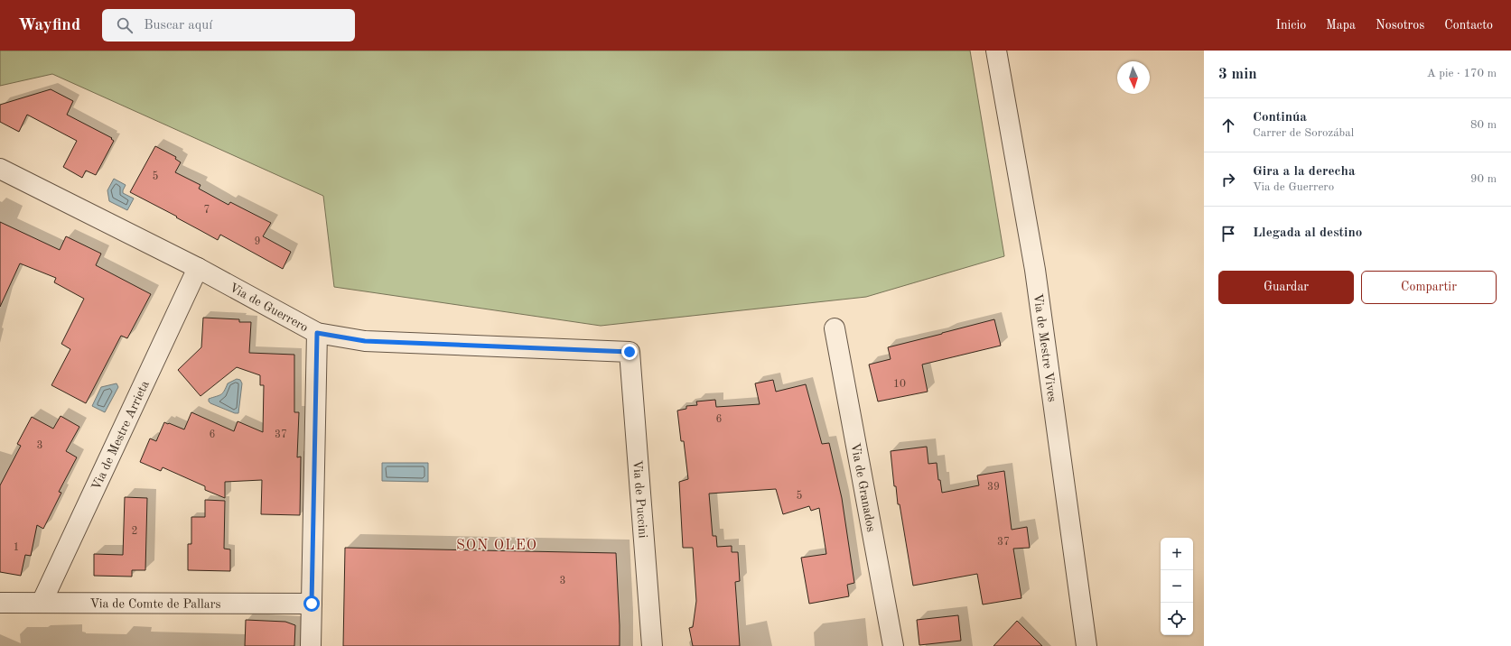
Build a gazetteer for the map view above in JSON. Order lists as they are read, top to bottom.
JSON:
{
  "streets": {
    "street": [
      "Via de Guerrero",
      "Via de Mestre Vives",
      "Via de Mestre Arrieta",
      "Via de Granados",
      "Via de Puccini",
      "Via de Comte de Pallars"
    ]
  },
  "crossings": [
    ["Via de Guerrero", "Via de Mestre Arrieta"],
    ["Via de Guerrero", "Via de Puccini"],
    ["Via de Mestre Arrieta", "Via de Comte de Pallars"]
  ],
  "districts": ["SON OLEO"],
  "house_numbers": [
    "5",
    "7",
    "9",
    "10",
    "6",
    "6",
    "37",
    "3",
    "39",
    "5",
    "2",
    "37",
    "1",
    "3"
  ],
  "north": "bottom",
  "page": {
    "header": "Wayfind",
    "search": "Buscar aquí",
    "nav": [
      "Inicio",
      "Mapa",
      "Nosotros",
      "Contacto"
    ],
    "heading": ["3 min", "A pie · 170 m"],
    "list": [
      ["Continúa", "Carrer de Sorozábal", "80 m"],
      ["Gira a la derecha", "Via de Guerrero", "90 m"],
      "Llegada al destino"
    ],
    "buttons": ["Guardar", "Compartir"],
    "map_buttons": ["+", "−"]
  }
}
